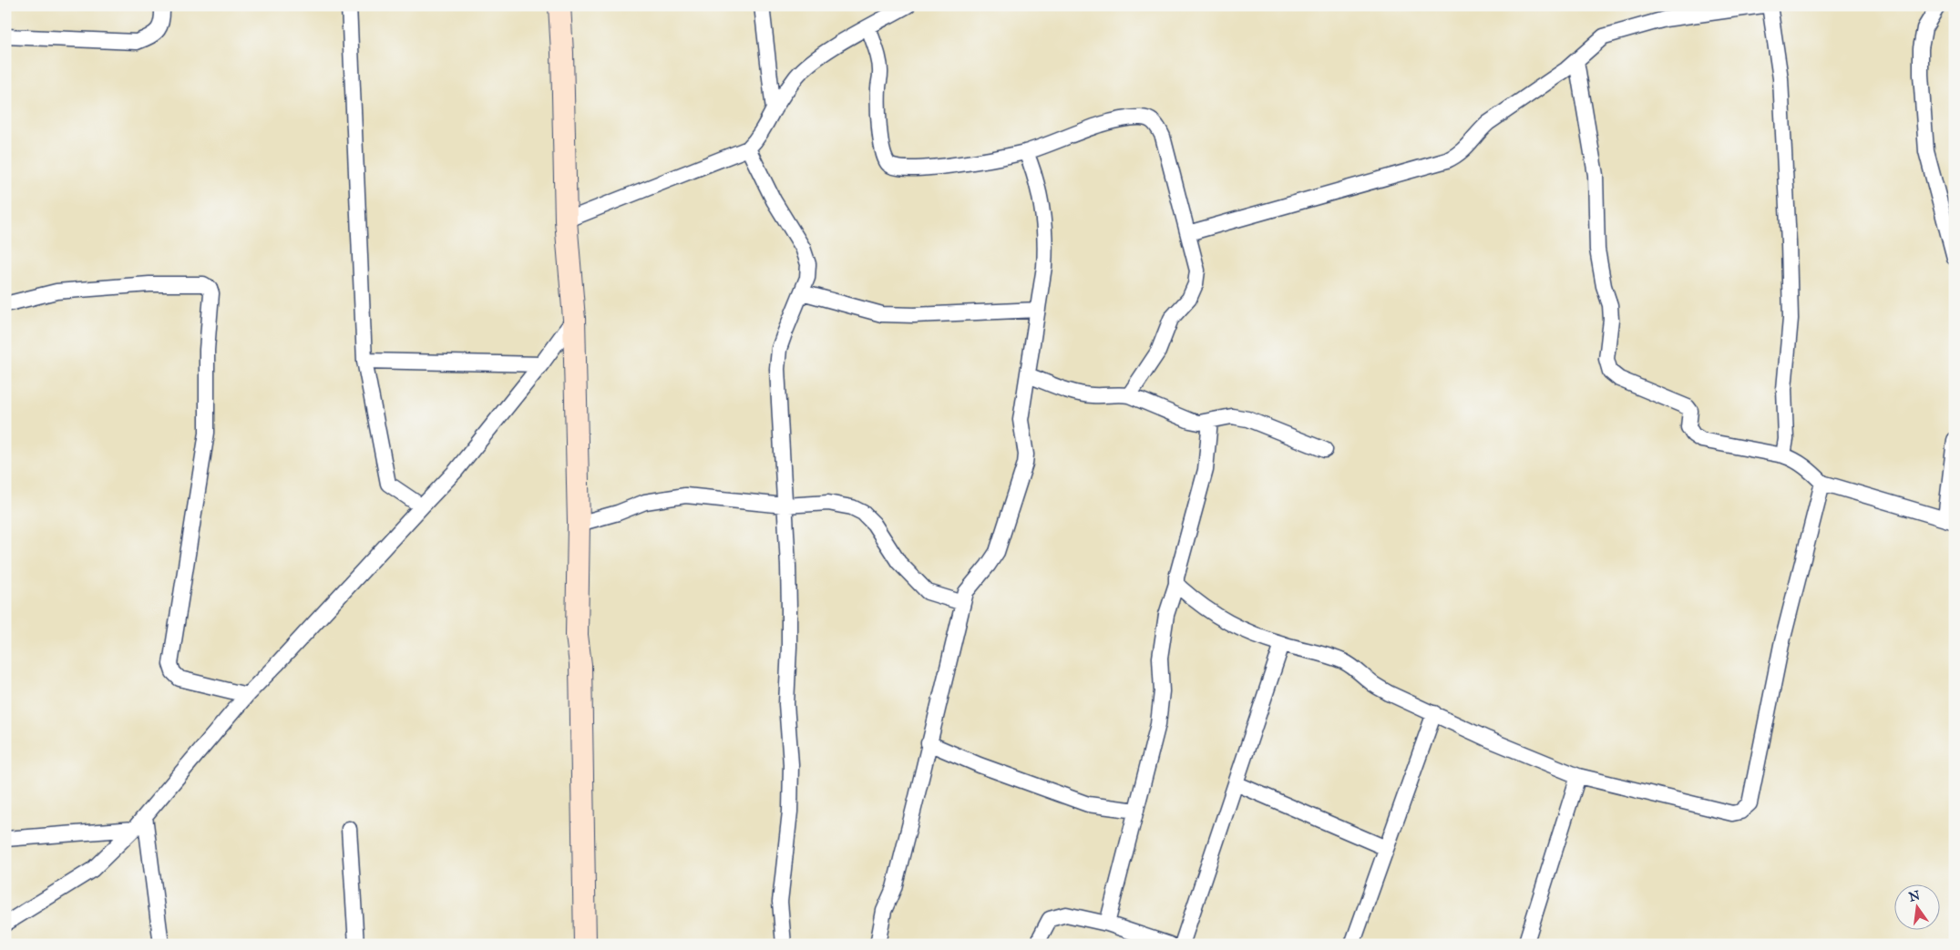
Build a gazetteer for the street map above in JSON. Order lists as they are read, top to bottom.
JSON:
{
  "north": "top"
}
